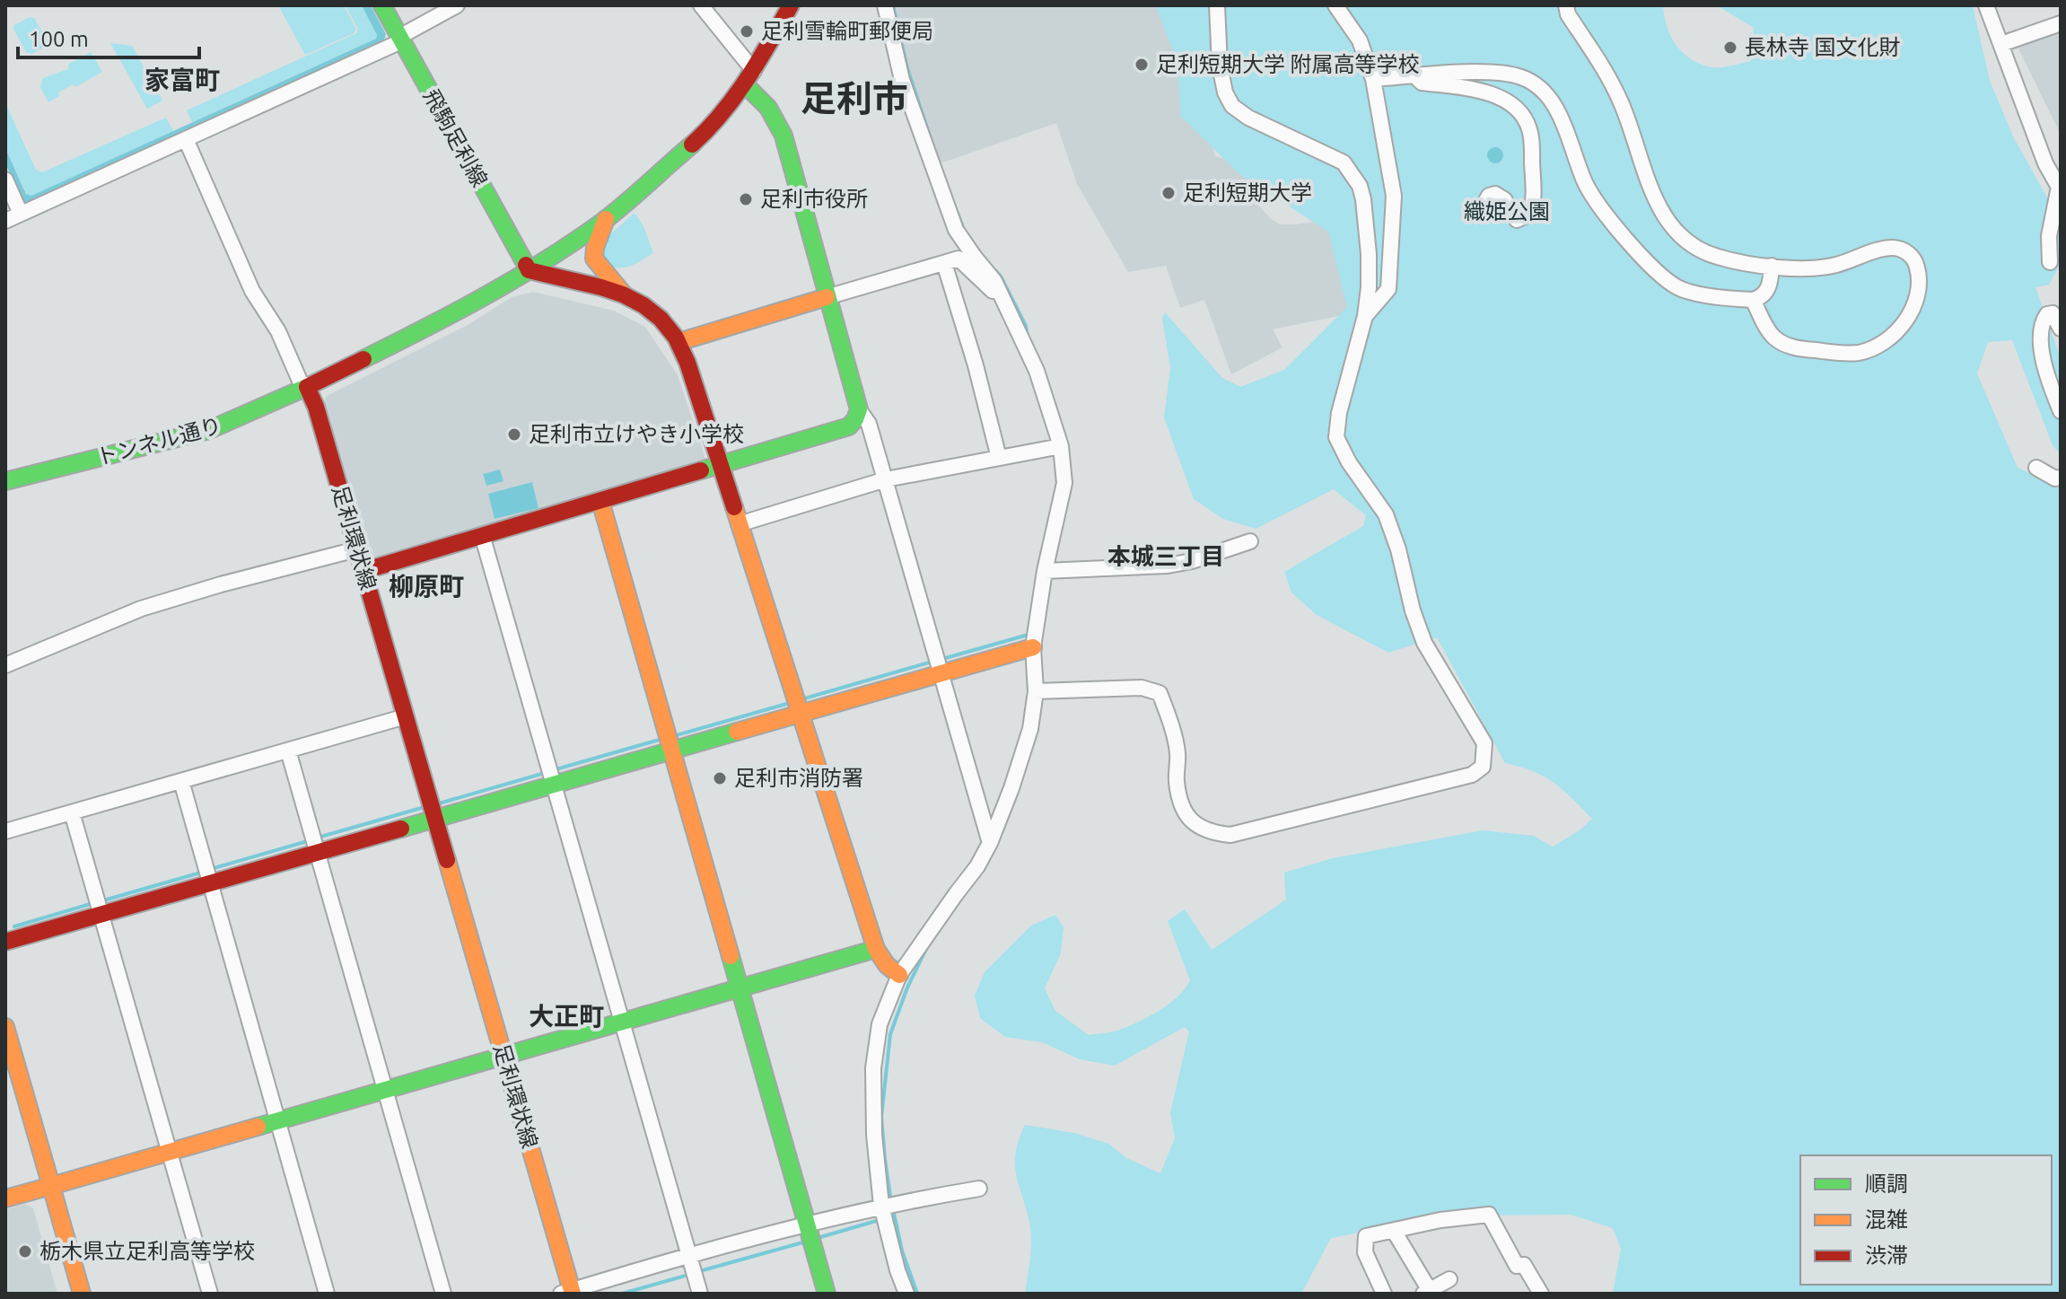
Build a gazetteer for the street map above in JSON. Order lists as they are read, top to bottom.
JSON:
{
  "streets": {
    "main road": ["飛駒足利線", "トンネル通り", "足利環状線"]
  },
  "crossings": [
    ["トンネル通り", "足利環状線"]
  ],
  "districts": [
    "家富町",
    "足利市",
    "本城三丁目",
    "柳原町",
    "大正町"
  ],
  "parks": ["織姫公園"],
  "places": [
    "足利雪輪町郵便局",
    "長林寺 国文化財",
    "足利短期大学 附属高等学校",
    "足利短期大学",
    "足利市役所",
    "足利市立けやき小学校",
    "足利市消防署",
    "栃木県立足利高等学校"
  ],
  "legend": ["順調", "混雑", "渋滞"],
  "scale_bar": "100 m"
}
